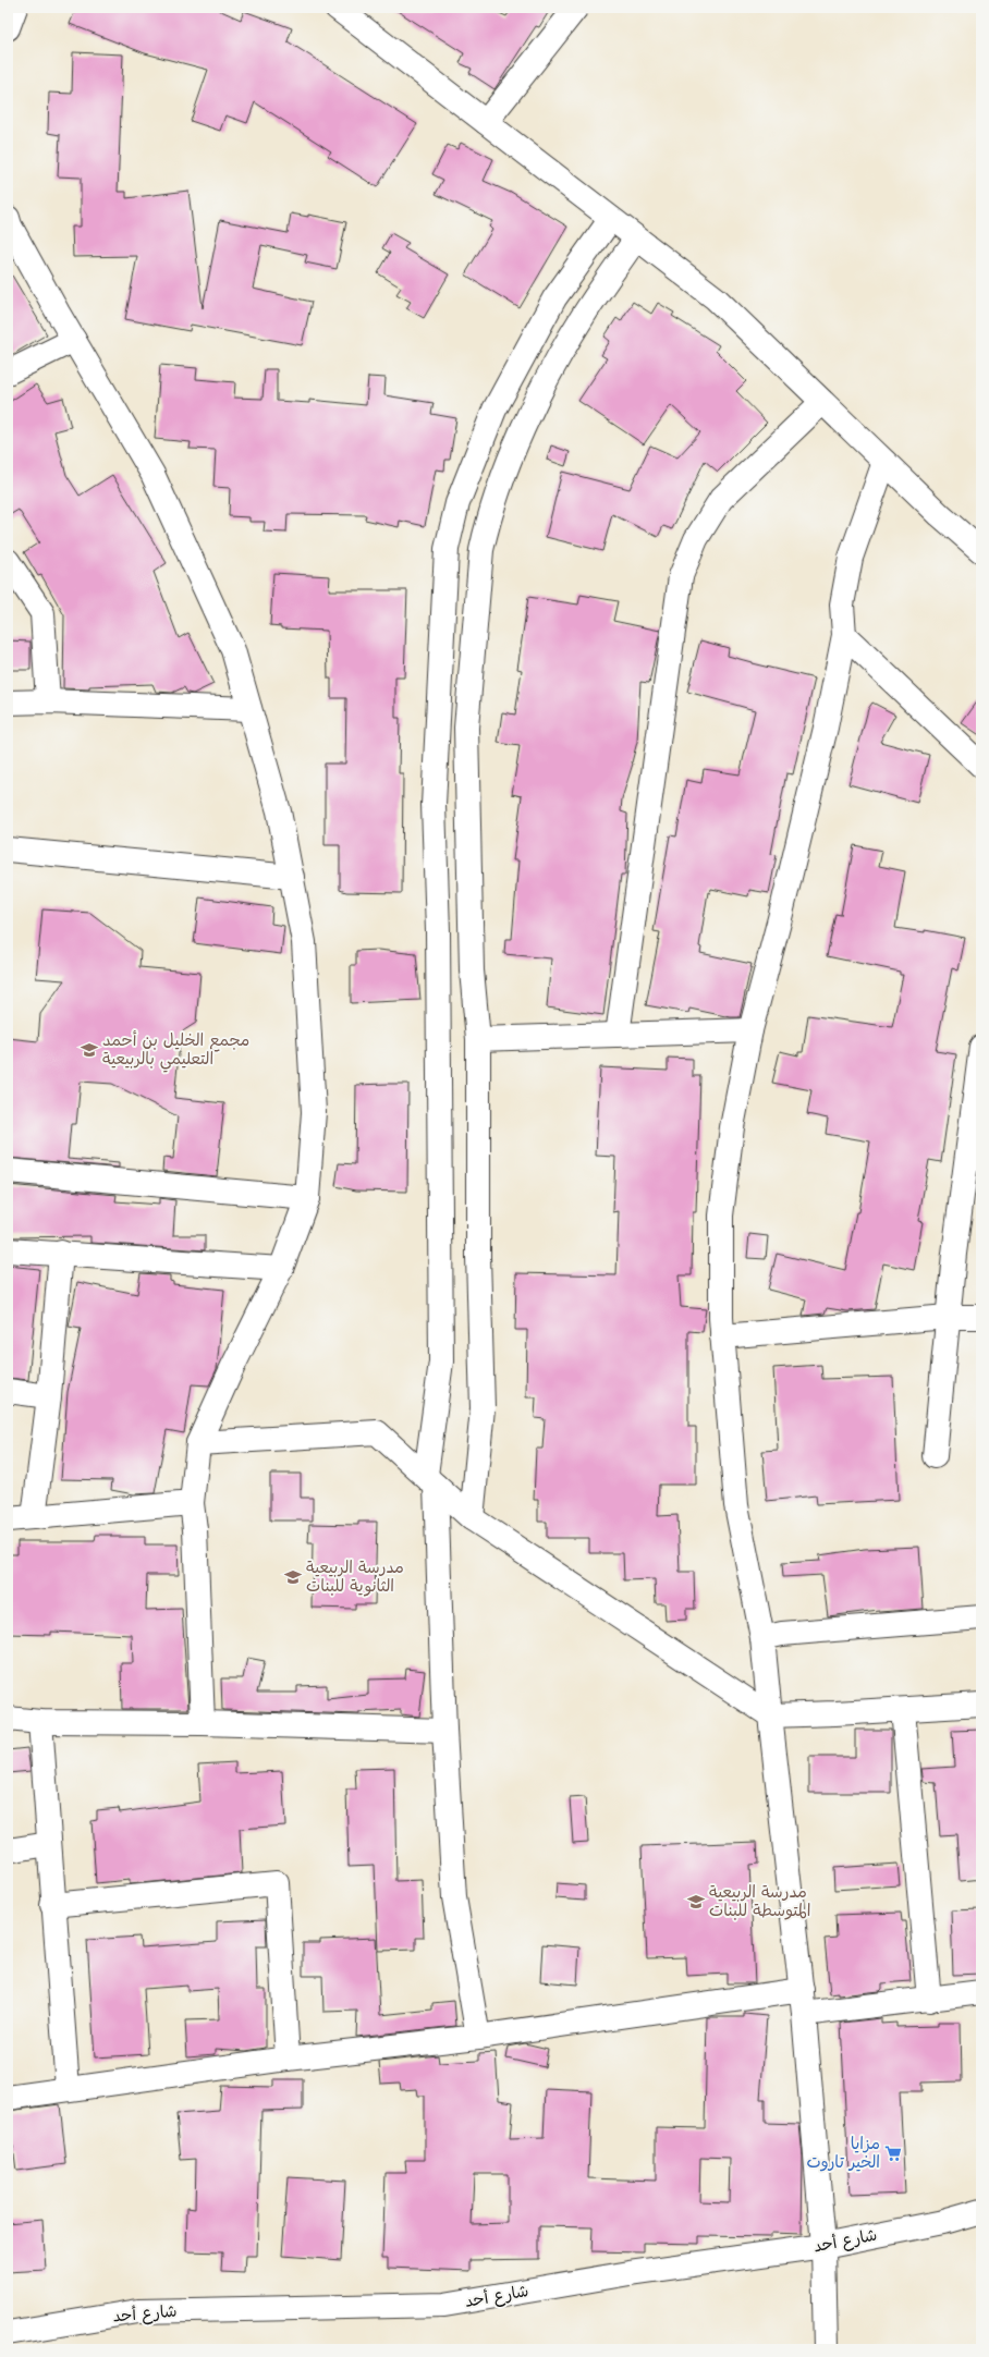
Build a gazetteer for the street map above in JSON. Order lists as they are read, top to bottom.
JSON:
{
  "streets": {
    "street": ["شارع أحد"]
  },
  "places": {
    "school or university": ["مجمع الخليل بن أحمد التعليمي بالربيعية", "مدرسة الربيعية الثانوية للبنات", "مدرسة الربيعية المتوسطة للبنات"],
    "supermarket": ["مزايا الخير تاروت"]
  }
}
